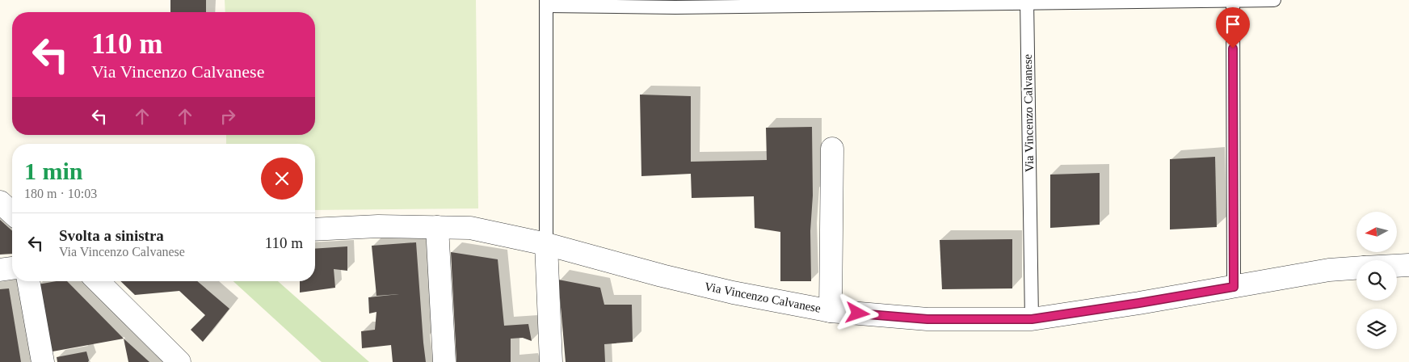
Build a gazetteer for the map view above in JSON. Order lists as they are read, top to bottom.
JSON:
{
  "streets": {
    "street": ["Via Vincenzo Calvanese"]
  },
  "north": "left",
  "page": {
    "turn": ["110 m", "Via Vincenzo Calvanese"],
    "heading": ["1 min", "180 m · 10:03"],
    "list": [
      {
        "name": "Svolta a sinistra",
        "note": "Via Vincenzo Calvanese",
        "value": "110 m"
      }
    ]
  }
}
